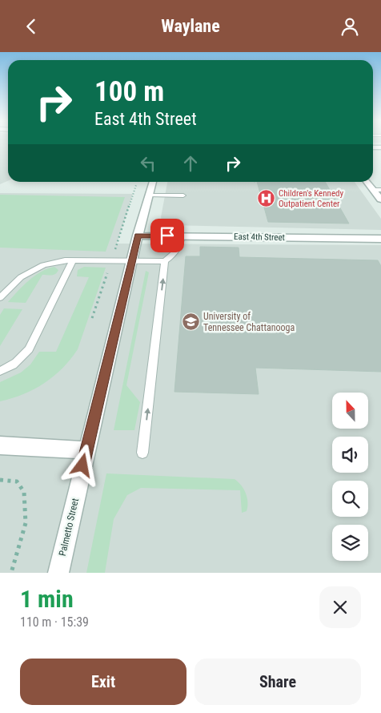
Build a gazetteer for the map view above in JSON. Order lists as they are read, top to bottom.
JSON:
{
  "streets": {
    "street": ["East 4th Street", "Palmetto Street"]
  },
  "crossings": [
    ["East 4th Street", "Palmetto Street"]
  ],
  "places": {
    "hospital": ["Children's Kennedy Outpatient Center"],
    "school or university": ["University of Tennessee Chattanooga"]
  },
  "north": "top",
  "page": {
    "header": "Waylane",
    "turn": ["100 m", "East 4th Street"],
    "heading": ["1 min", "110 m · 15:39"],
    "buttons": ["Exit", "Share"]
  }
}
